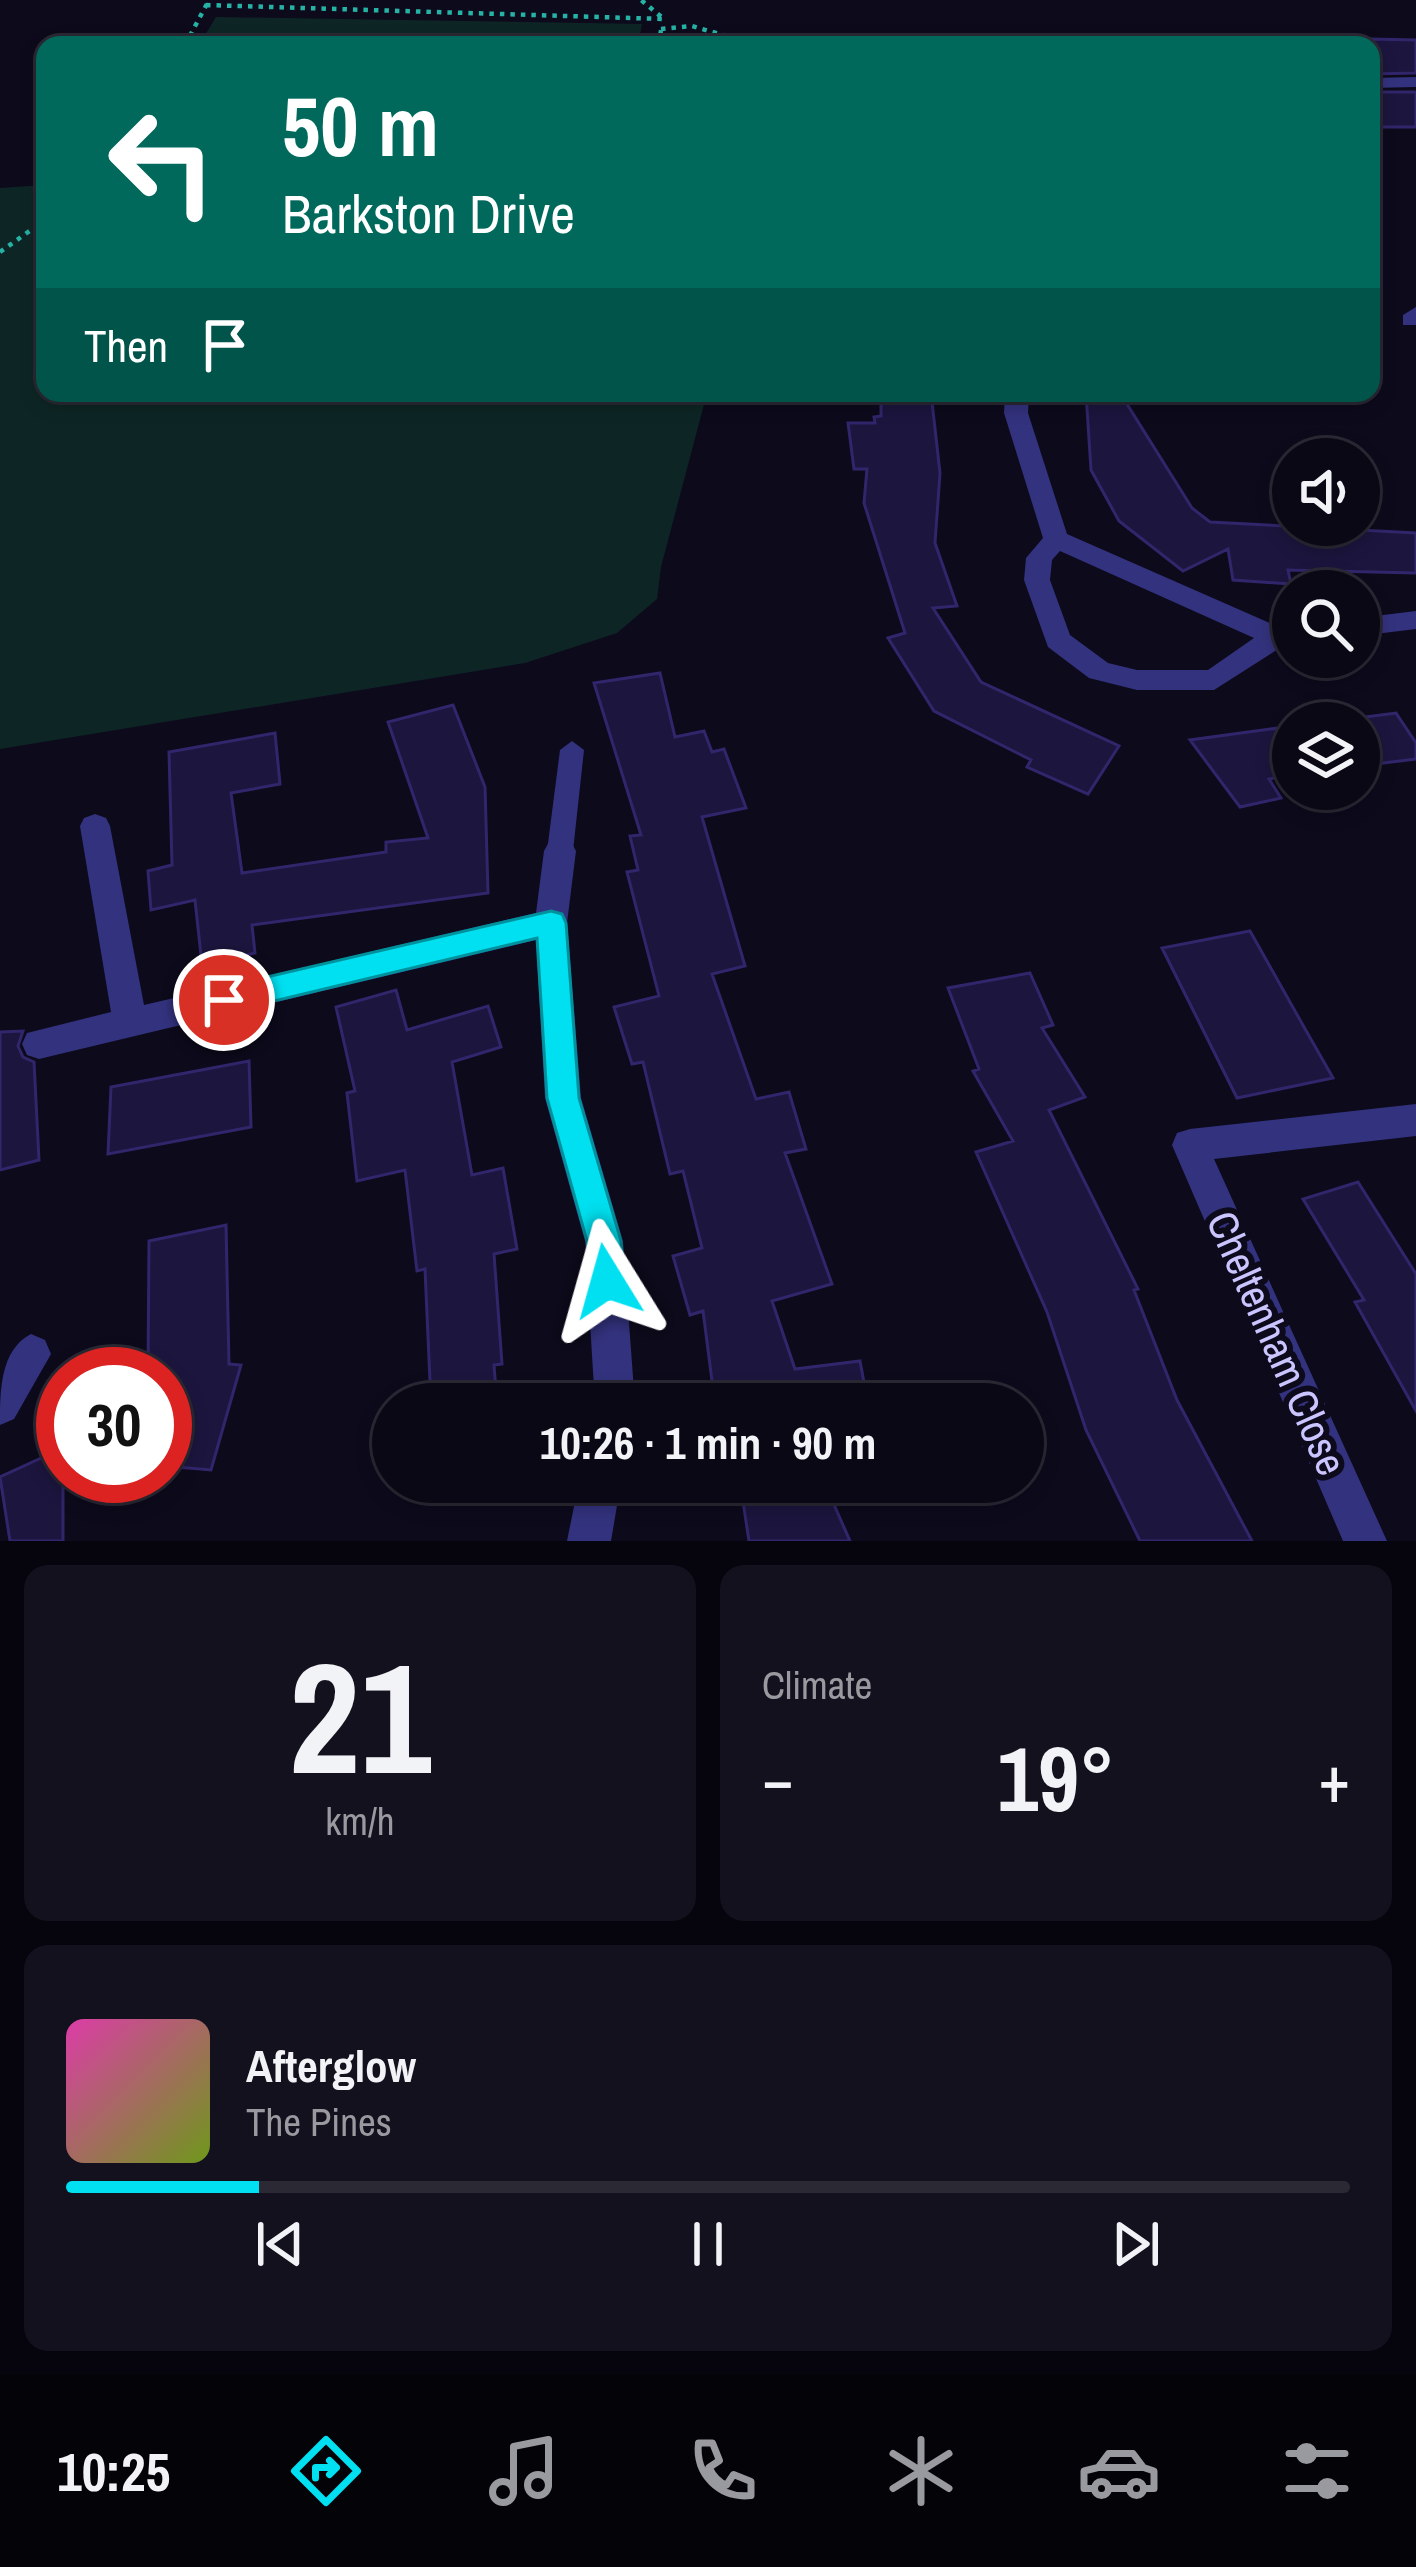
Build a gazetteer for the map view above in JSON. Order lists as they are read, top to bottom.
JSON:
{
  "streets": {
    "street": ["Cheltenham Close"]
  },
  "page": {
    "turn": ["50 m", "Barkston Drive"],
    "then": "Then",
    "limit": "30",
    "trip": "10:26 · 1 min · 90 m",
    "tile": [
      ["21", "km/h"],
      "Climate"
    ],
    "heat": ["−", "19°", "+"],
    "song": ["Afterglow", "The Pines"],
    "tabs": "10:25"
  }
}
